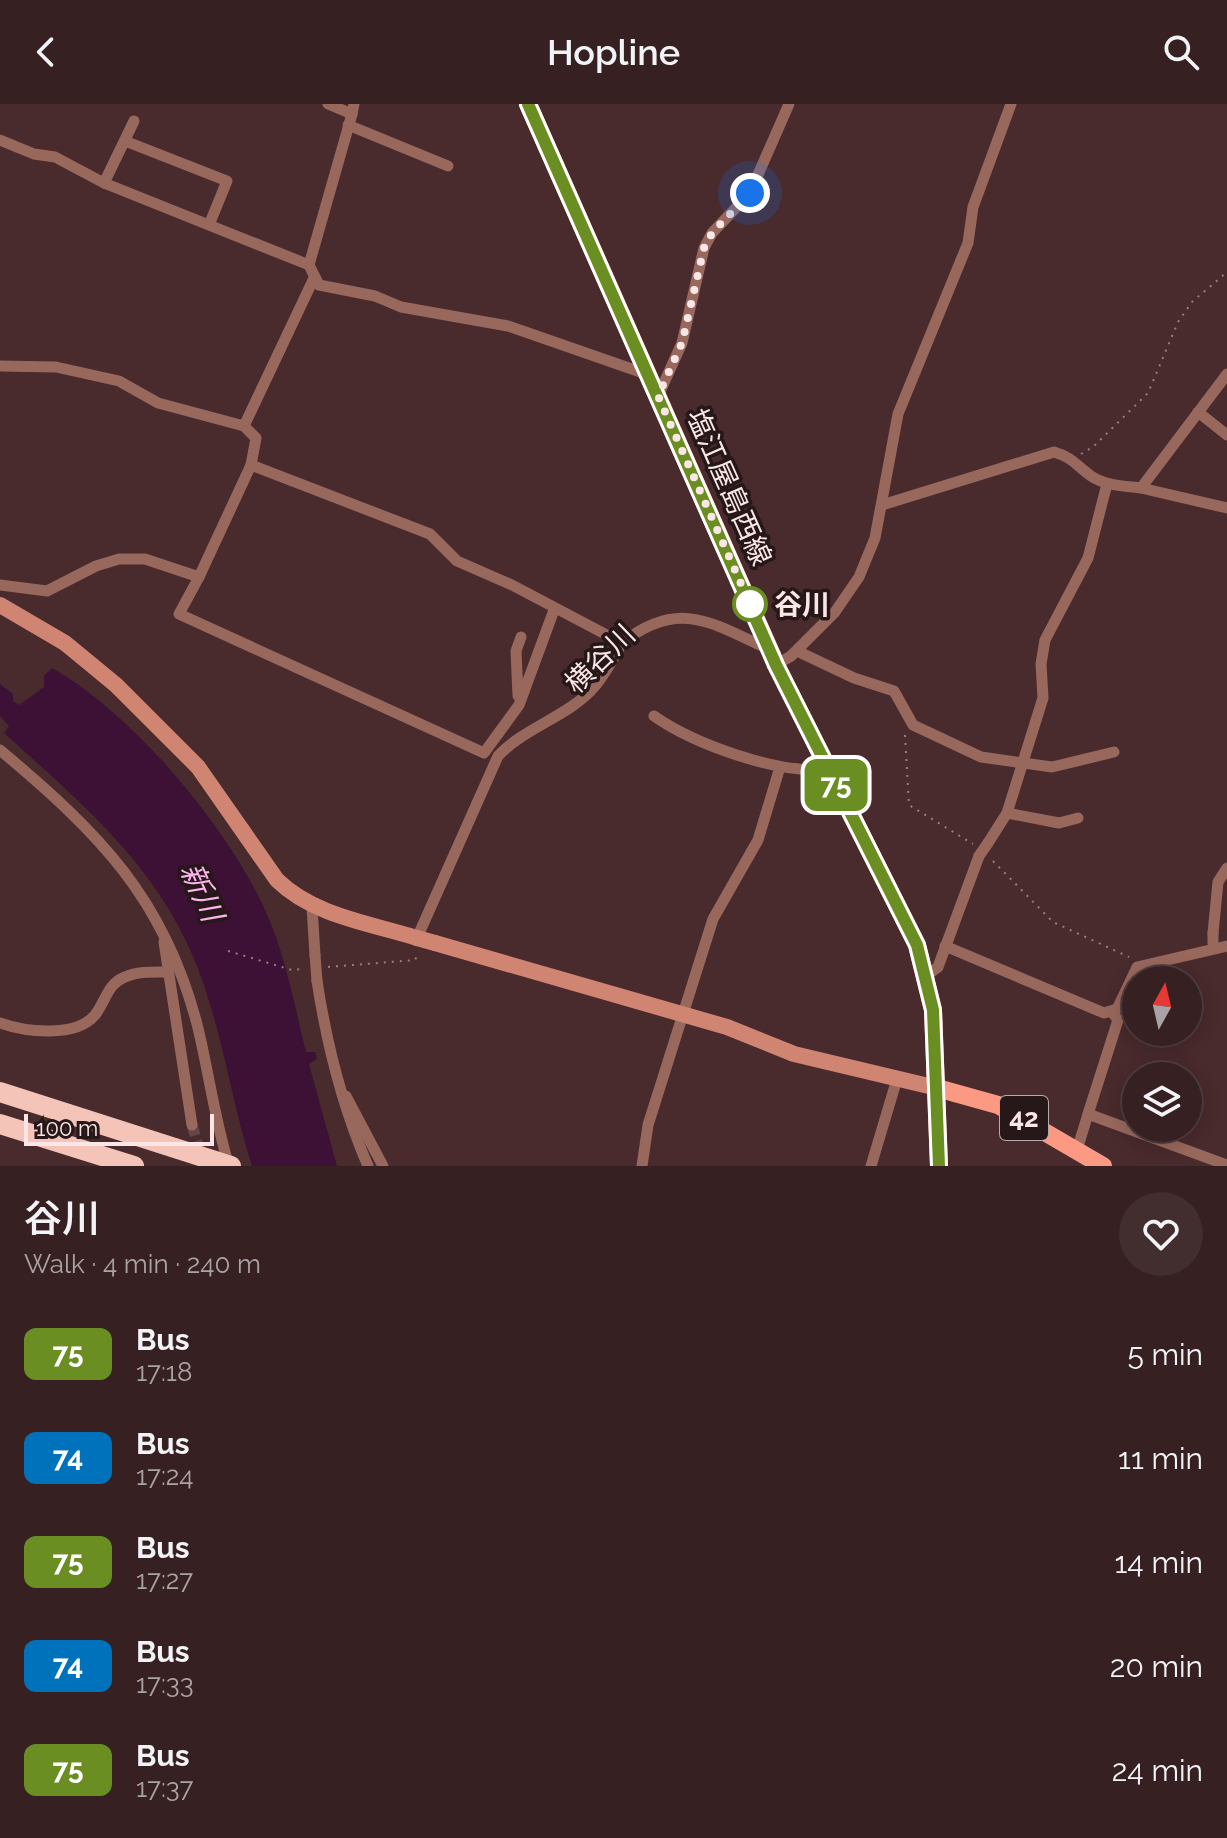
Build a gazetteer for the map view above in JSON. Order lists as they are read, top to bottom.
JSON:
{
  "streets": {
    "main road": ["塩江屋島西線", "42"]
  },
  "crossings": [
    ["塩江屋島西線", "42"]
  ],
  "water": ["新川"],
  "places": ["谷川"],
  "lines": ["bus line 75"],
  "scale_bar": "100 m",
  "north": "top",
  "page": {
    "header": "Hopline",
    "on_map": "75",
    "scale": "100 m",
    "heading": ["谷川", "Walk · 4 min · 240 m"],
    "list": [
      {
        "mark": "75",
        "name": "Bus",
        "note": "17:18",
        "value": "5 min"
      },
      {
        "mark": "74",
        "name": "Bus",
        "note": "17:24",
        "value": "11 min"
      },
      {
        "mark": "75",
        "name": "Bus",
        "note": "17:27",
        "value": "14 min"
      },
      {
        "mark": "74",
        "name": "Bus",
        "note": "17:33",
        "value": "20 min"
      },
      {
        "mark": "75",
        "name": "Bus",
        "note": "17:37",
        "value": "24 min"
      }
    ]
  }
}
